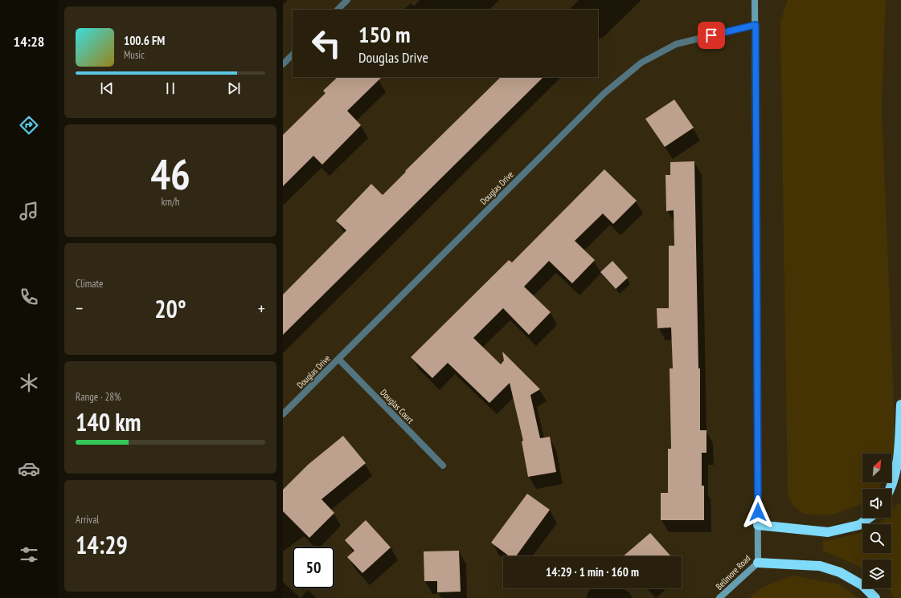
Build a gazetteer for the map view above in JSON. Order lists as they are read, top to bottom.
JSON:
{
  "streets": {
    "main road": ["Bellmore Road"],
    "street": ["Douglas Drive", "Douglas Court"]
  },
  "crossings": [
    ["Douglas Drive", "Douglas Court"],
    ["Douglas Drive", "Bellmore Road"]
  ],
  "north": "top right",
  "page": {
    "tabs": "14:28",
    "turn": ["150 m", "Douglas Drive"],
    "song": ["100.6 FM", "Music"],
    "tile": [
      ["46", "km/h"],
      "Climate",
      ["Range · 28%", "140 km"],
      ["Arrival", "14:29"]
    ],
    "heat": ["−", "20°", "+"],
    "limit": "50",
    "trip": "14:29 · 1 min · 160 m"
  }
}
